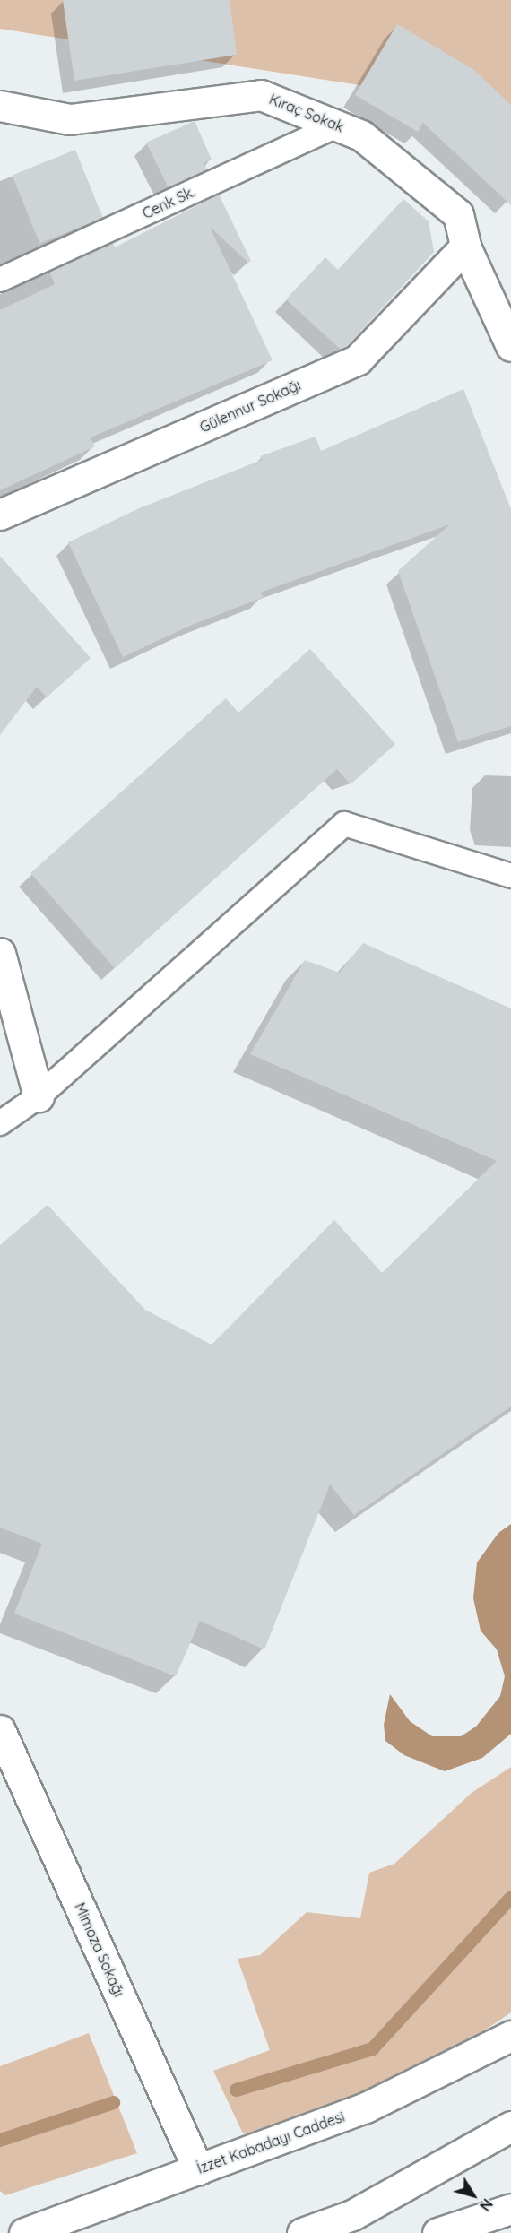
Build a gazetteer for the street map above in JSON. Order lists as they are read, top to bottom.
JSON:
{
  "streets": {
    "main road": [
      "Kıraç Sokak",
      "Gülennur Sokağı",
      "Mimoza Sokağı",
      "İzzet Kabadayı Caddesi"
    ],
    "lane": ["Cenk Sk."]
  },
  "crossings": [
    ["Kıraç Sokak", "Cenk Sk."],
    ["Kıraç Sokak", "Gülennur Sokağı"],
    ["Mimoza Sokağı", "İzzet Kabadayı Caddesi"]
  ],
  "north": "bottom right"
}
